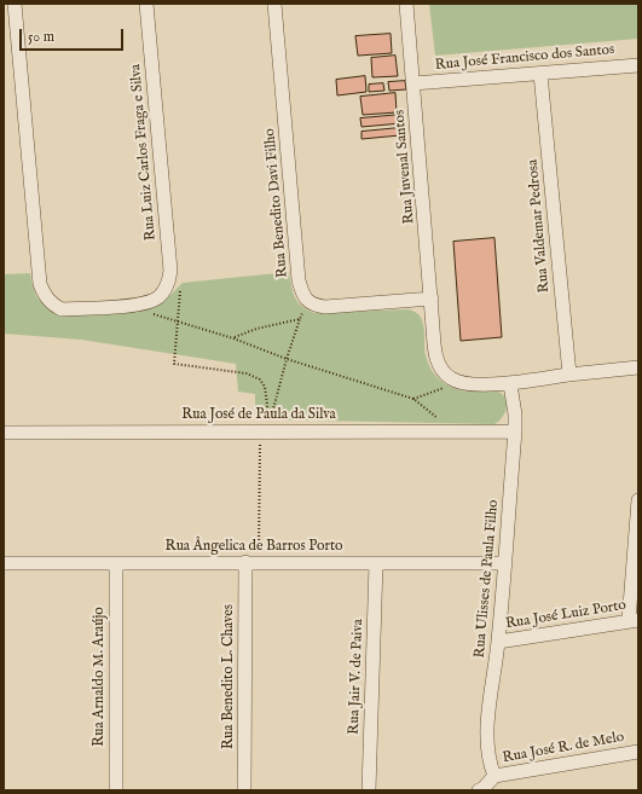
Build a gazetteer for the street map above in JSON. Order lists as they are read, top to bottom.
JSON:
{
  "streets": {
    "street": [
      "Rua José Francisco dos Santos",
      "Rua Luiz Carlos Fraga e Silva",
      "Rua Juvenal Santos",
      "Rua Benedito Davi Filho",
      "Rua Valdemar Pedrosa",
      "Rua José de Paula da Silva",
      "Rua Ângelica de Barros Porto",
      "Rua Ulisses de Paula Filho",
      "Rua José Luiz Porto",
      "Rua Arnaldo M. Araújo",
      "Rua Benedito L. Chaves",
      "Rua Jair V. de Paiva",
      "Rua José R. de Melo"
    ]
  },
  "crossings": [
    ["Rua José Francisco dos Santos", "Rua Juvenal Santos"],
    ["Rua José Francisco dos Santos", "Rua Valdemar Pedrosa"],
    ["Rua José de Paula da Silva", "Rua Ulisses de Paula Filho"],
    ["Rua Ângelica de Barros Porto", "Rua Ulisses de Paula Filho"],
    ["Rua Ângelica de Barros Porto", "Rua Arnaldo M. Araújo"],
    ["Rua Ângelica de Barros Porto", "Rua Benedito L. Chaves"],
    ["Rua Ângelica de Barros Porto", "Rua Jair V. de Paiva"],
    ["Rua Ulisses de Paula Filho", "Rua José Luiz Porto"],
    ["Rua Ulisses de Paula Filho", "Rua José R. de Melo"]
  ],
  "scale_bar": "50 m"
}
